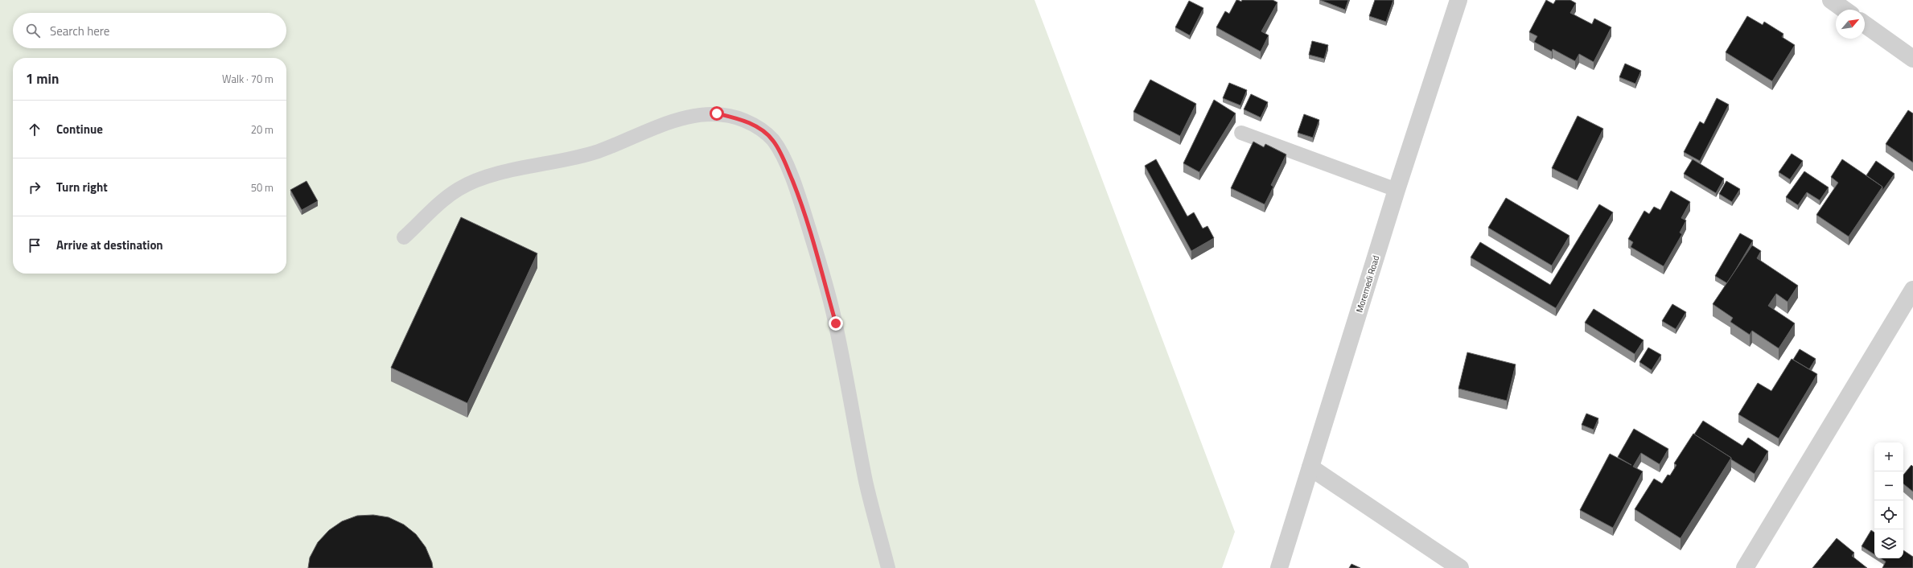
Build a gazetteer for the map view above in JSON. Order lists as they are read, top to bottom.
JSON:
{
  "streets": {
    "street": ["Moremedi Road"]
  },
  "north": "top right",
  "page": {
    "search": "Search here",
    "heading": ["1 min", "Walk · 70 m"],
    "list": [
      ["Continue", "20 m"],
      ["Turn right", "50 m"],
      "Arrive at destination"
    ],
    "map_buttons": ["+", "−"]
  }
}
